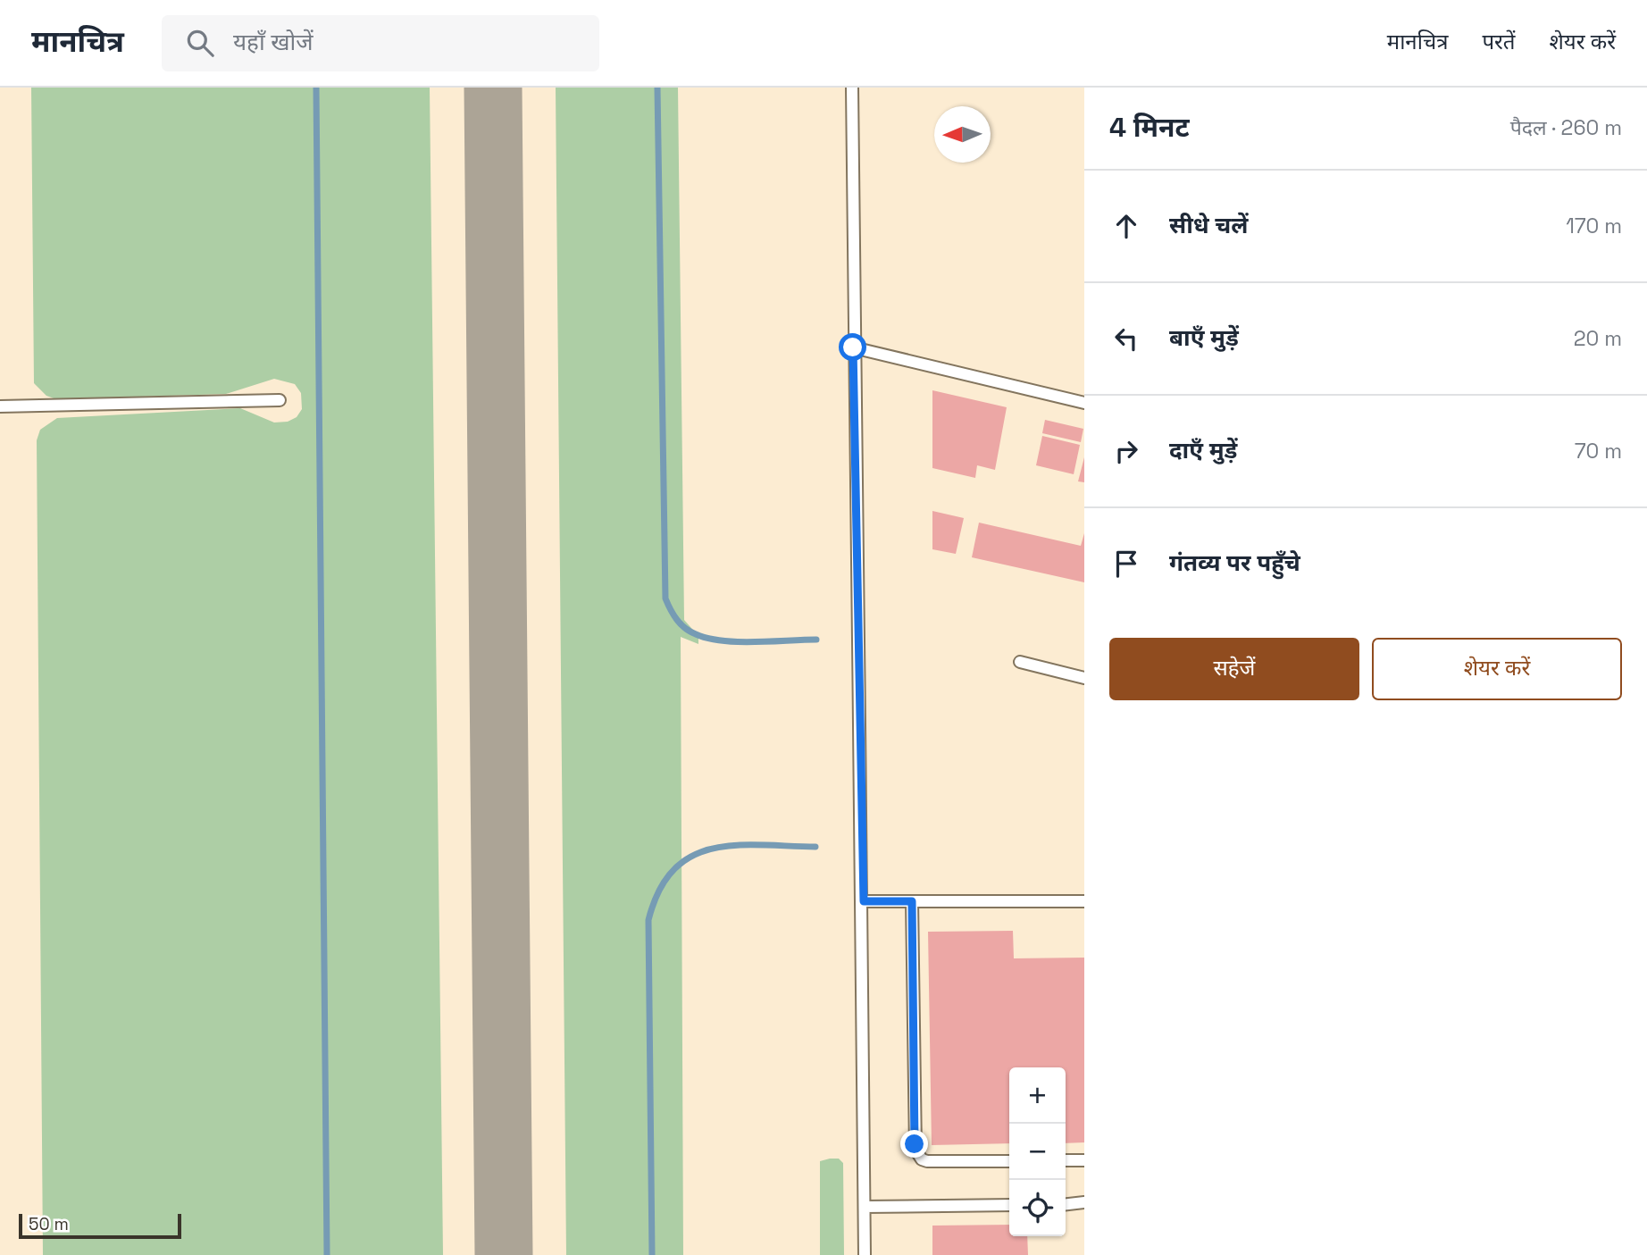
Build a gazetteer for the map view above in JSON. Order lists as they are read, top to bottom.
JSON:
{
  "scale_bar": "50 m",
  "north": "left",
  "page": {
    "header": "मानचित्र",
    "search": "यहाँ खोजें",
    "nav": ["मानचित्र", "परतें", "शेयर करें"],
    "heading": ["4 मिनट", "पैदल · 260 m"],
    "list": [
      ["सीधे चलें", "170 m"],
      ["बाएँ मुड़ें", "20 m"],
      ["दाएँ मुड़ें", "70 m"],
      "गंतव्य पर पहुँचे"
    ],
    "buttons": ["सहेजें", "शेयर करें"],
    "map_buttons": ["+", "−"],
    "scale": "50 m"
  }
}
